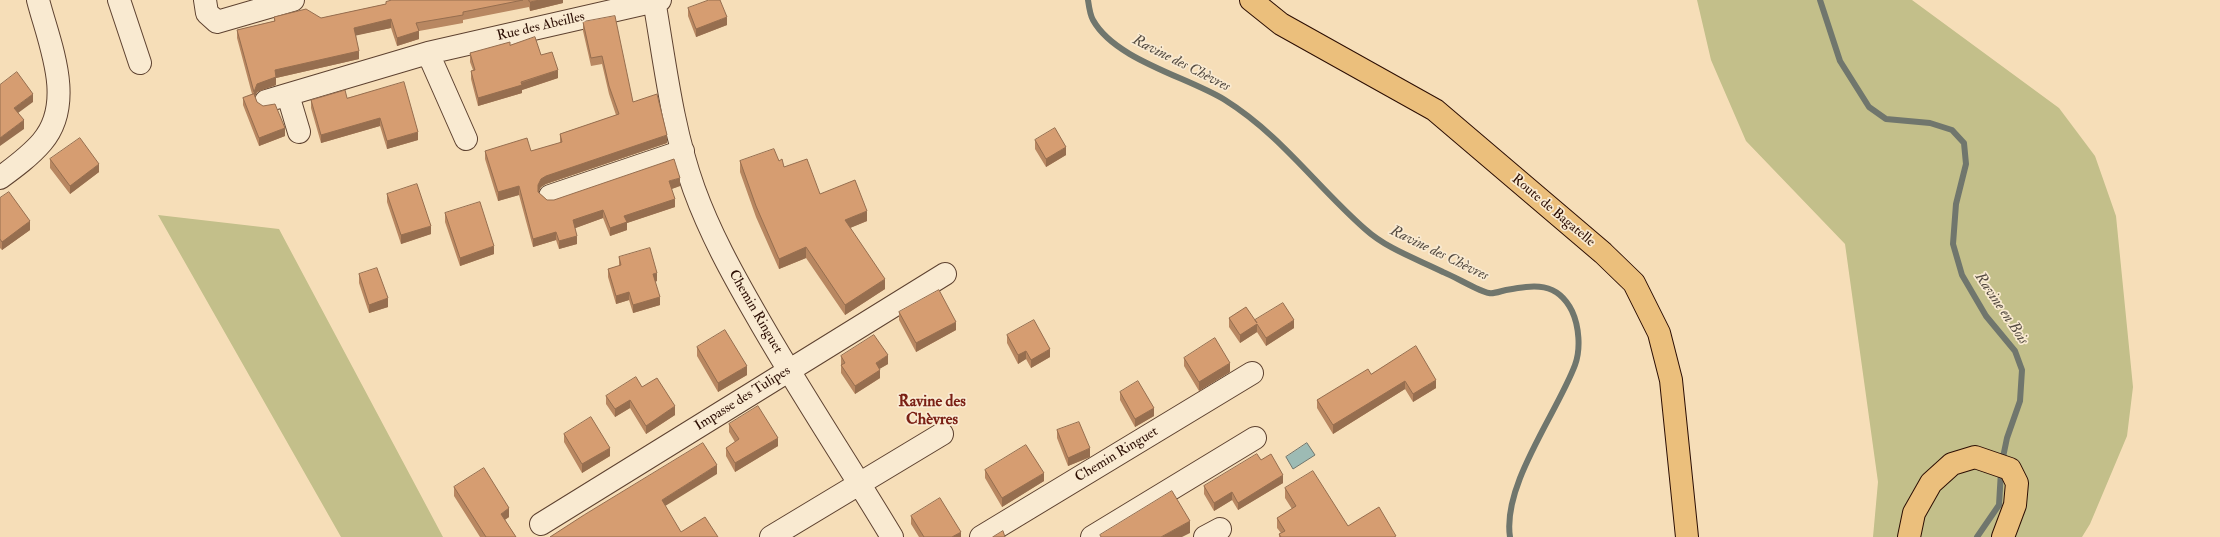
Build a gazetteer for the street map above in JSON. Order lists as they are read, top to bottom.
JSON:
{
  "streets": {
    "main road": ["Route de Bagatelle"],
    "street": ["Rue des Abeilles", "Chemin Ringuet", "Impasse des Tulipes"]
  },
  "crossings": [
    ["Rue des Abeilles", "Chemin Ringuet"],
    ["Chemin Ringuet", "Impasse des Tulipes"]
  ],
  "districts": ["Ravine des Chèvres"],
  "water": ["Ravine des Chèvres", "Ravine en Bois"]
}
